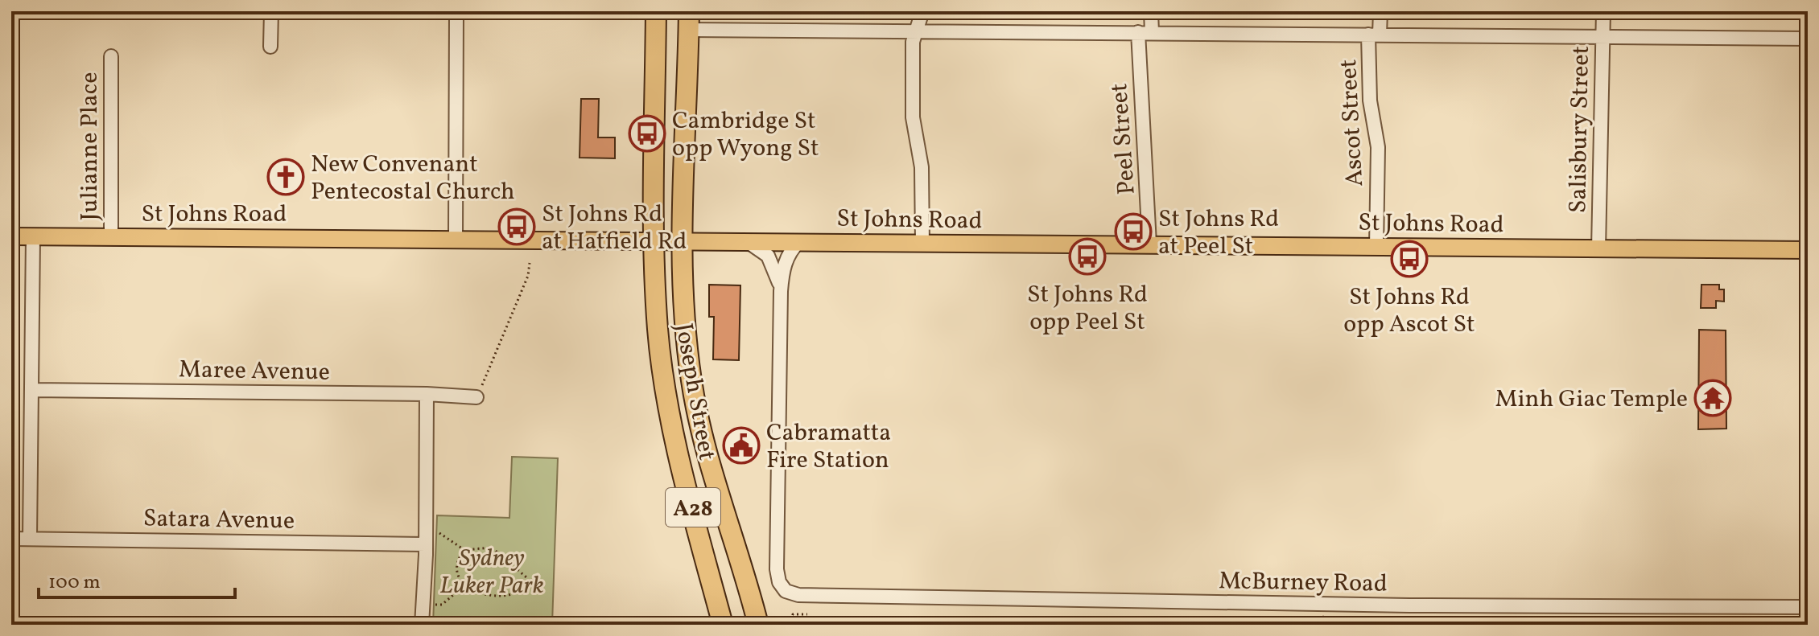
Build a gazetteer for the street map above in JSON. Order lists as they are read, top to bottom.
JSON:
{
  "streets": {
    "highway": ["Joseph Street", "A28"],
    "main road": ["St Johns Road"],
    "street": [
      "Ascot Street",
      "Salisbury Street",
      "Peel Street",
      "Julianne Place",
      "Maree Avenue",
      "Satara Avenue",
      "McBurney Road"
    ]
  },
  "crossings": [
    ["Ascot Street", "St Johns Road"],
    ["Salisbury Street", "St Johns Road"],
    ["Peel Street", "St Johns Road"],
    ["Julianne Place", "St Johns Road"],
    ["St Johns Road", "Joseph Street"],
    ["St Johns Road", "A28"],
    ["Joseph Street", "A28"]
  ],
  "parks": ["Sydney Luker Park"],
  "places": {
    "bus stop": [
      "Cambridge St opp Wyong St",
      "St Johns Rd at Hatfield Rd",
      "St Johns Rd at Peel St",
      "St Johns Rd opp Peel St",
      "St Johns Rd opp Ascot St"
    ],
    "church": ["New Convenant Pentecostal Church"],
    "temple": ["Minh Giac Temple"],
    "public building": ["Cabramatta Fire Station"]
  },
  "scale_bar": "100 m"
}
